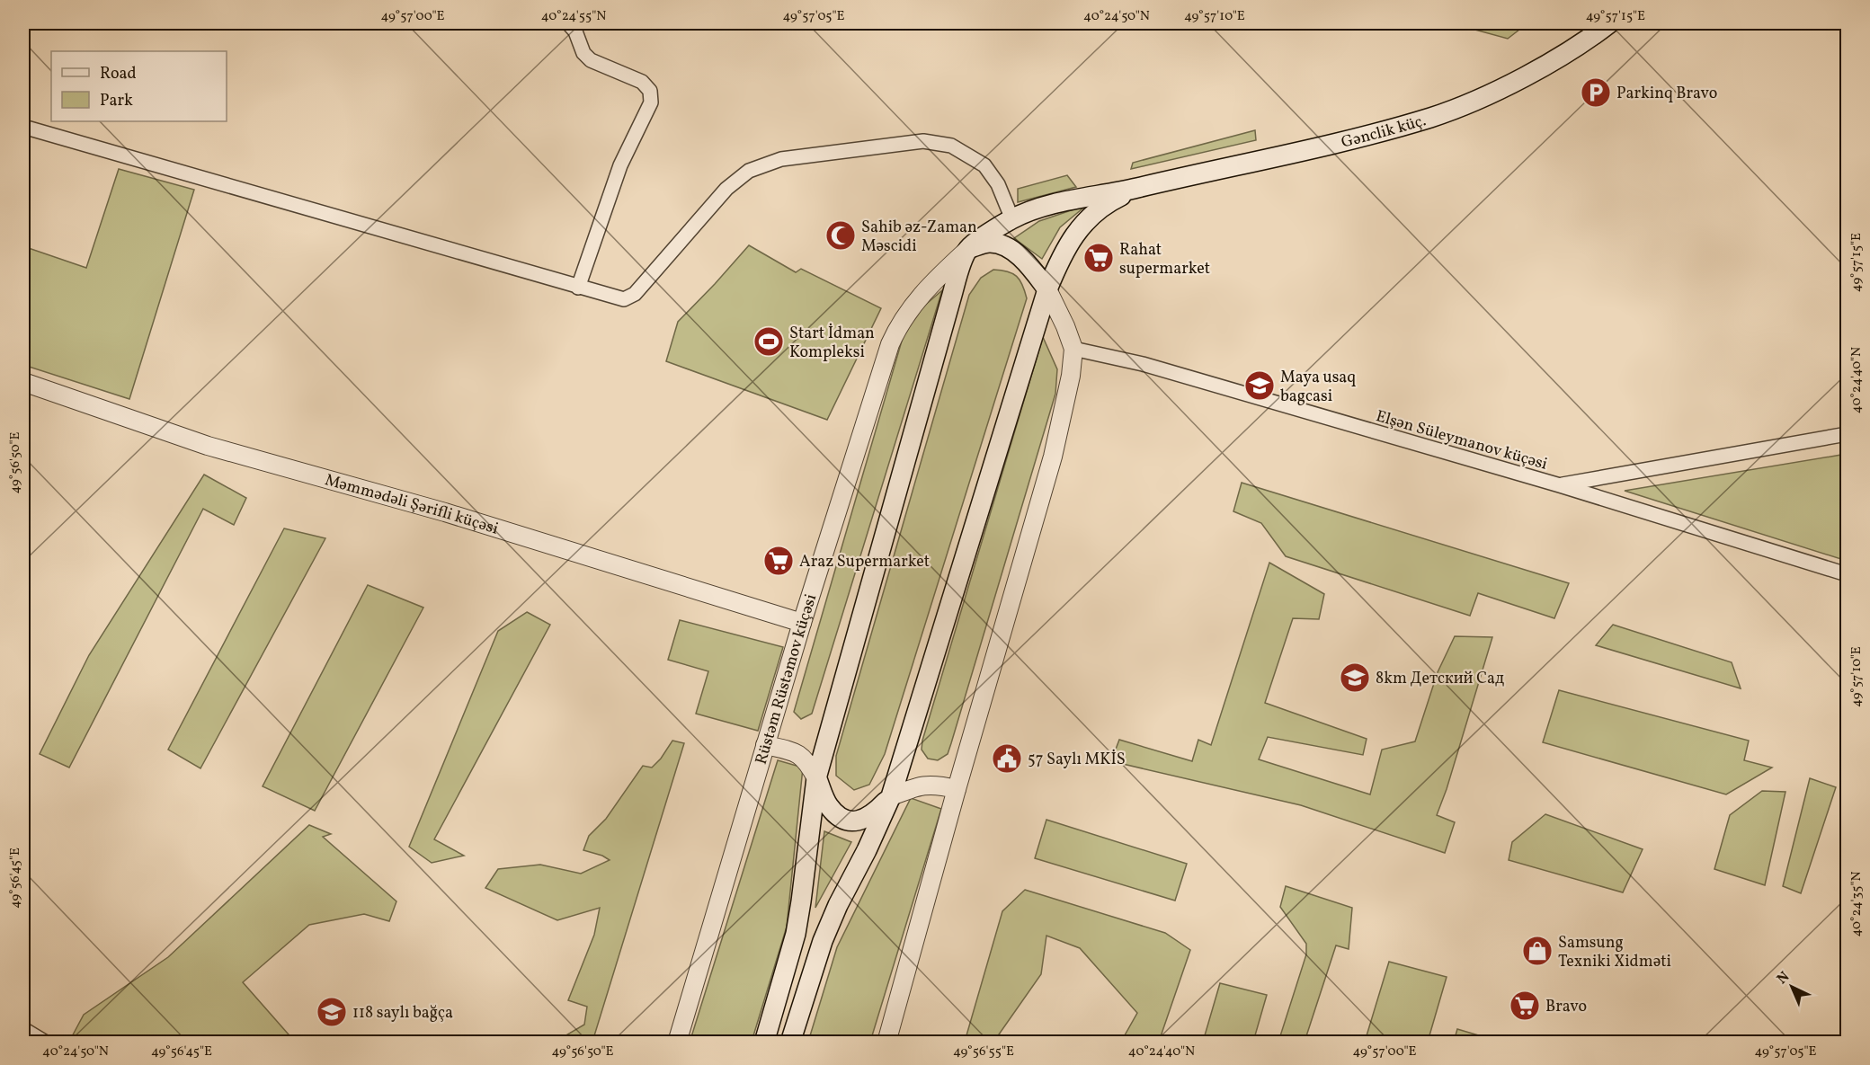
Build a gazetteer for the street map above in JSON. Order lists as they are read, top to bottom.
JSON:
{
  "streets": {
    "main road": ["Gənclik küç.", "Rüstəm Rüstəmov küçəsi"],
    "street": ["Elşən Süleymanov küçəsi", "Məmmədəli Şərifli küçəsi"]
  },
  "crossings": [
    ["Gənclik küç.", "Rüstəm Rüstəmov küçəsi"],
    ["Məmmədəli Şərifli küçəsi", "Rüstəm Rüstəmov küçəsi"]
  ],
  "places": {
    "parking": ["Parkinq Bravo"],
    "mosque": ["Sahib əz-Zaman Məscidi"],
    "supermarket": ["Rahat supermarket", "Araz Supermarket", "Bravo"],
    "sports": ["Start İdman Kompleksi"],
    "school or university": ["Maya usaq bagcasi", "8km Детский Сад", "118 saylı bağça"],
    "public building": ["57 Saylı MKİS"],
    "shop": ["Samsung Texniki Xidməti"]
  },
  "legend": ["Road", "Park"],
  "north": "top left",
  "coordinates": [
    "49°57'00\"E",
    "40°24'55\"N",
    "49°57'05\"E",
    "40°24'50\"N",
    "49°57'10\"E",
    "49°57'15\"E",
    "40°24'40\"N",
    "49°56'50\"E",
    "49°56'45\"E",
    "40°24'35\"N",
    "49°56'55\"E"
  ]
}
